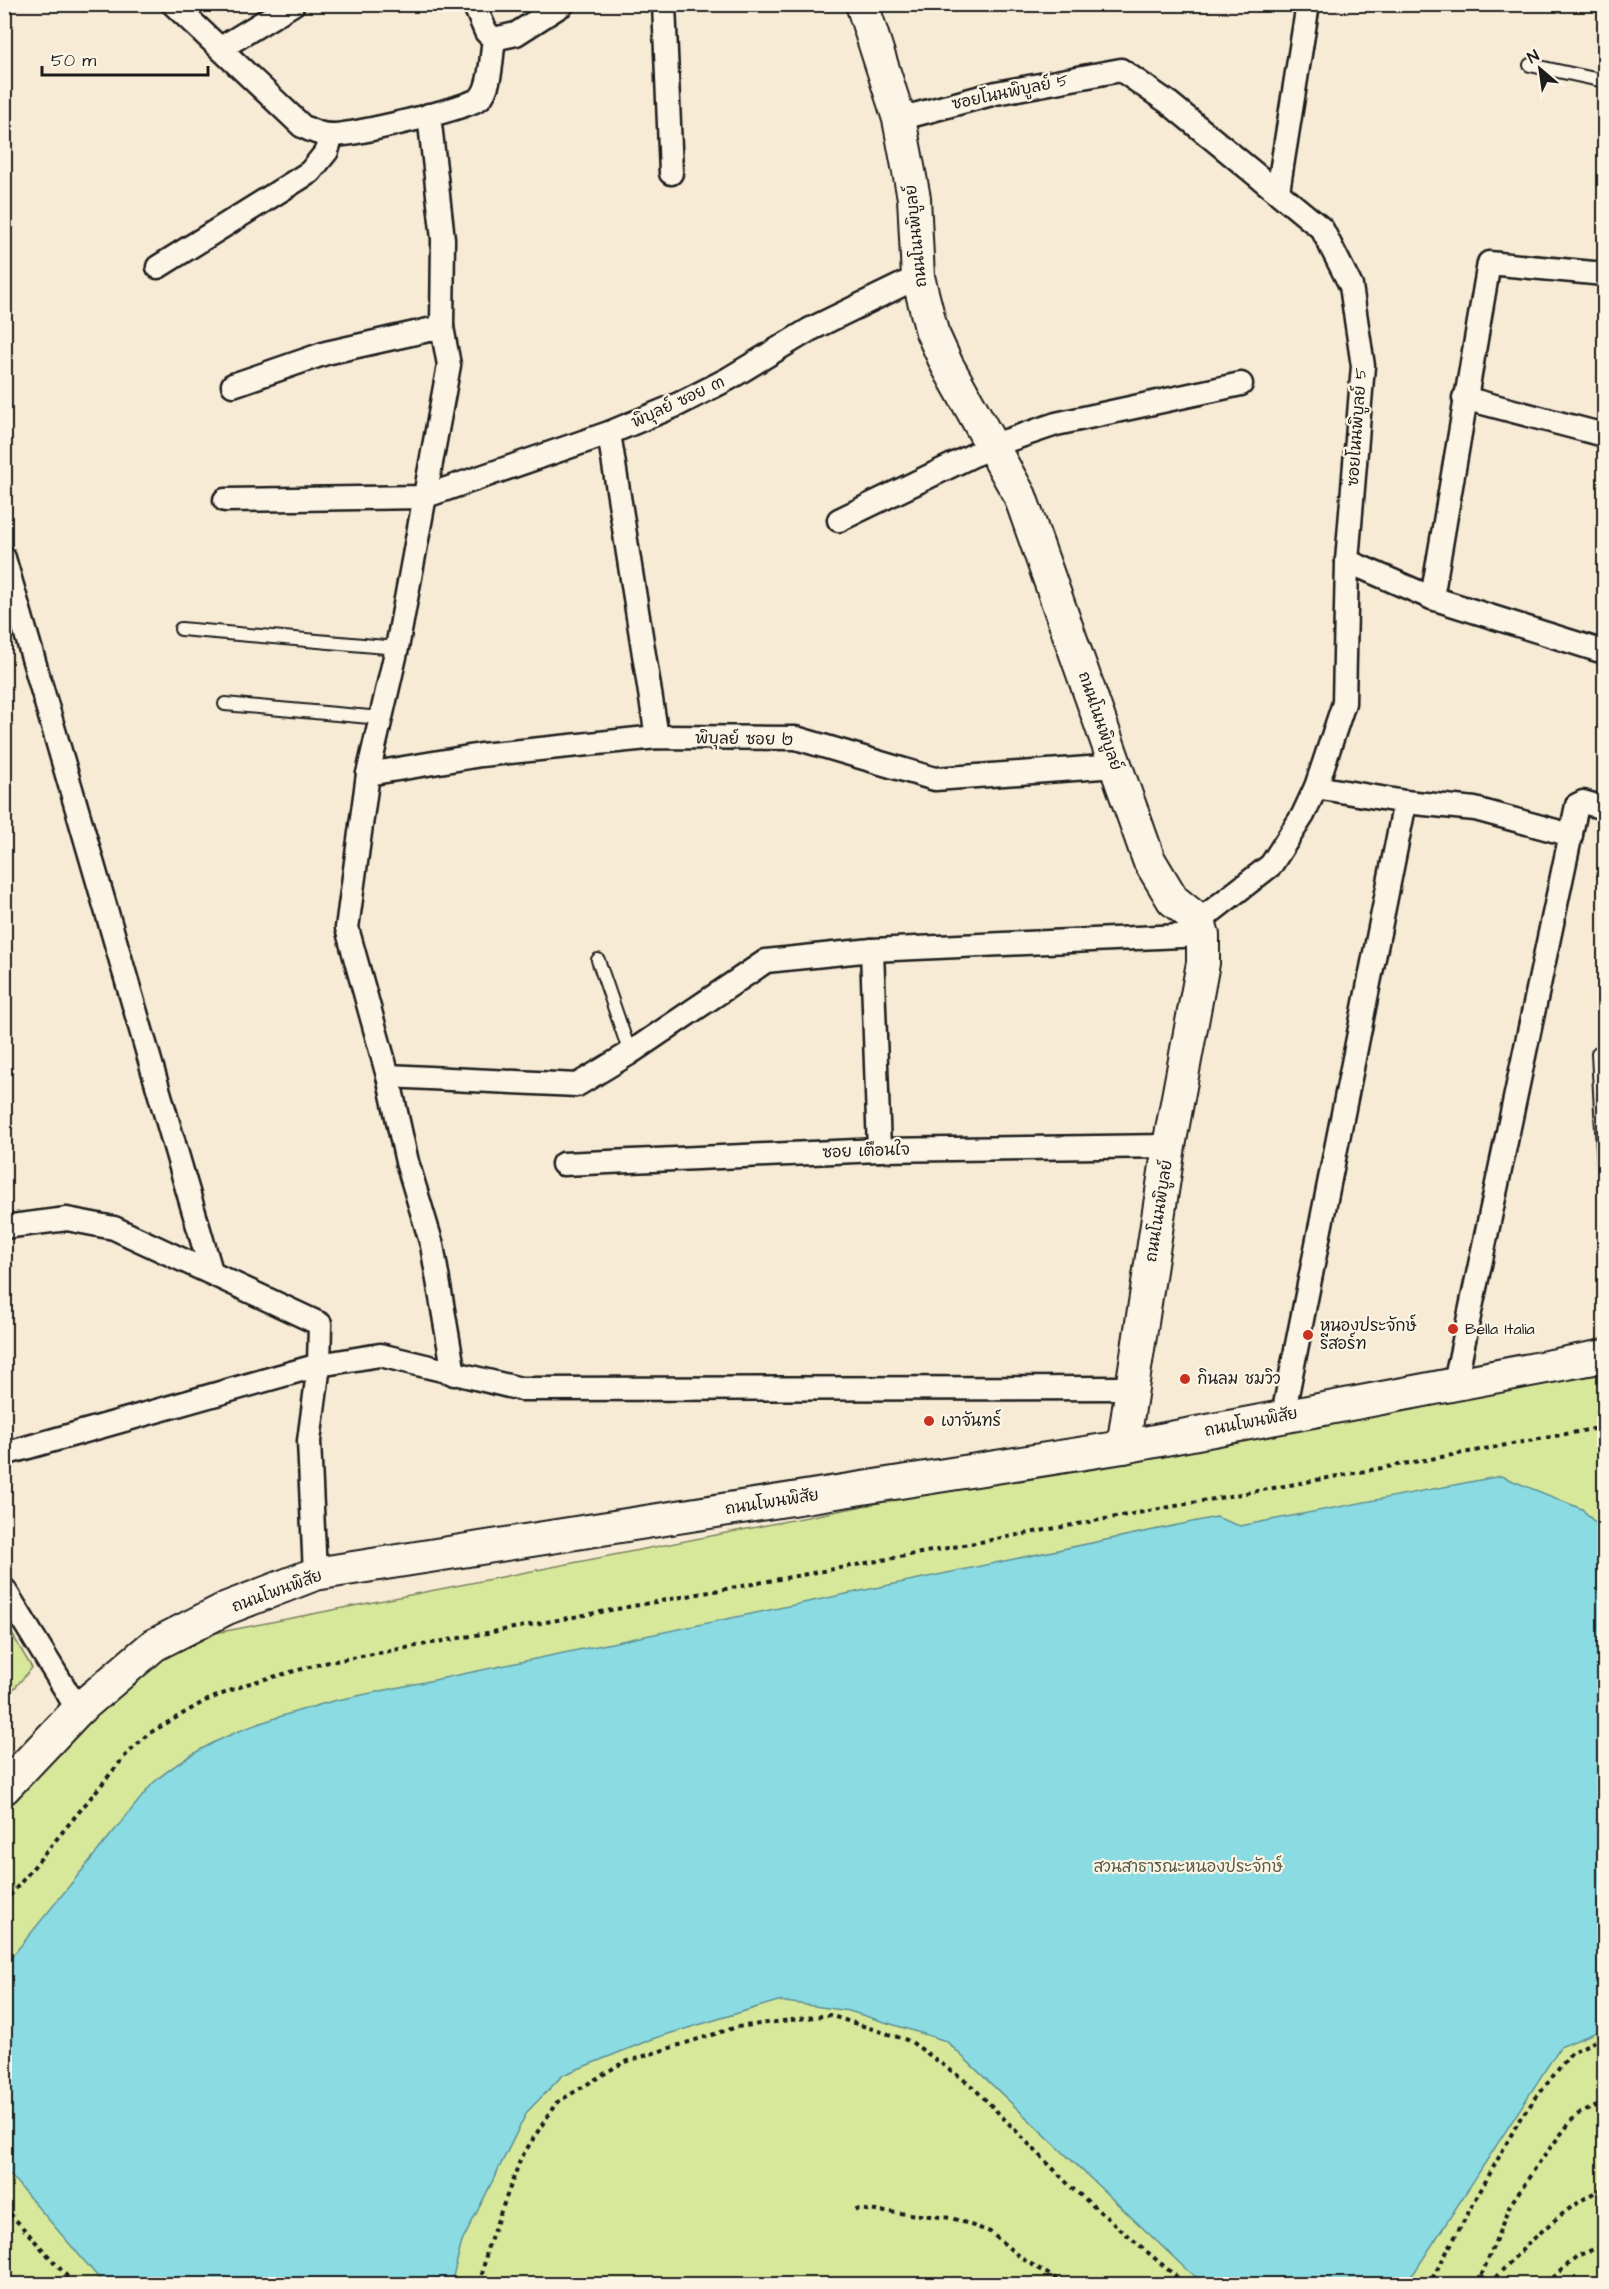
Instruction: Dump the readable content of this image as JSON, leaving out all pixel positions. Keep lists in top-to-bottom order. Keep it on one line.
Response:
{"streets":{"street":["ซอยโนนพิบูลย์ 5","ถนนโนนพิบูลย์","พิบุลย์ ซอย ๓","พิบุลย์ ซอย ๒","ซอย เตือนใจ","ถนนโพนพิสัย"]},"crossings":[["ซอยโนนพิบูลย์ 5","ถนนโนนพิบูลย์"],["ถนนโนนพิบูลย์","พิบุลย์ ซอย ๓"],["ถนนโนนพิบูลย์","พิบุลย์ ซอย ๒"],["ถนนโนนพิบูลย์","ซอย เตือนใจ"],["ถนนโนนพิบูลย์","ถนนโพนพิสัย"]],"parks":["สวนสาธารณะหนองประจักษ์"],"places":["Bella Italia","หนองประจักษ์ รีสอร์ท","กินลม ชมวิว","เงาจันทร์"],"scale_bar":"50 m","north":"top left"}
